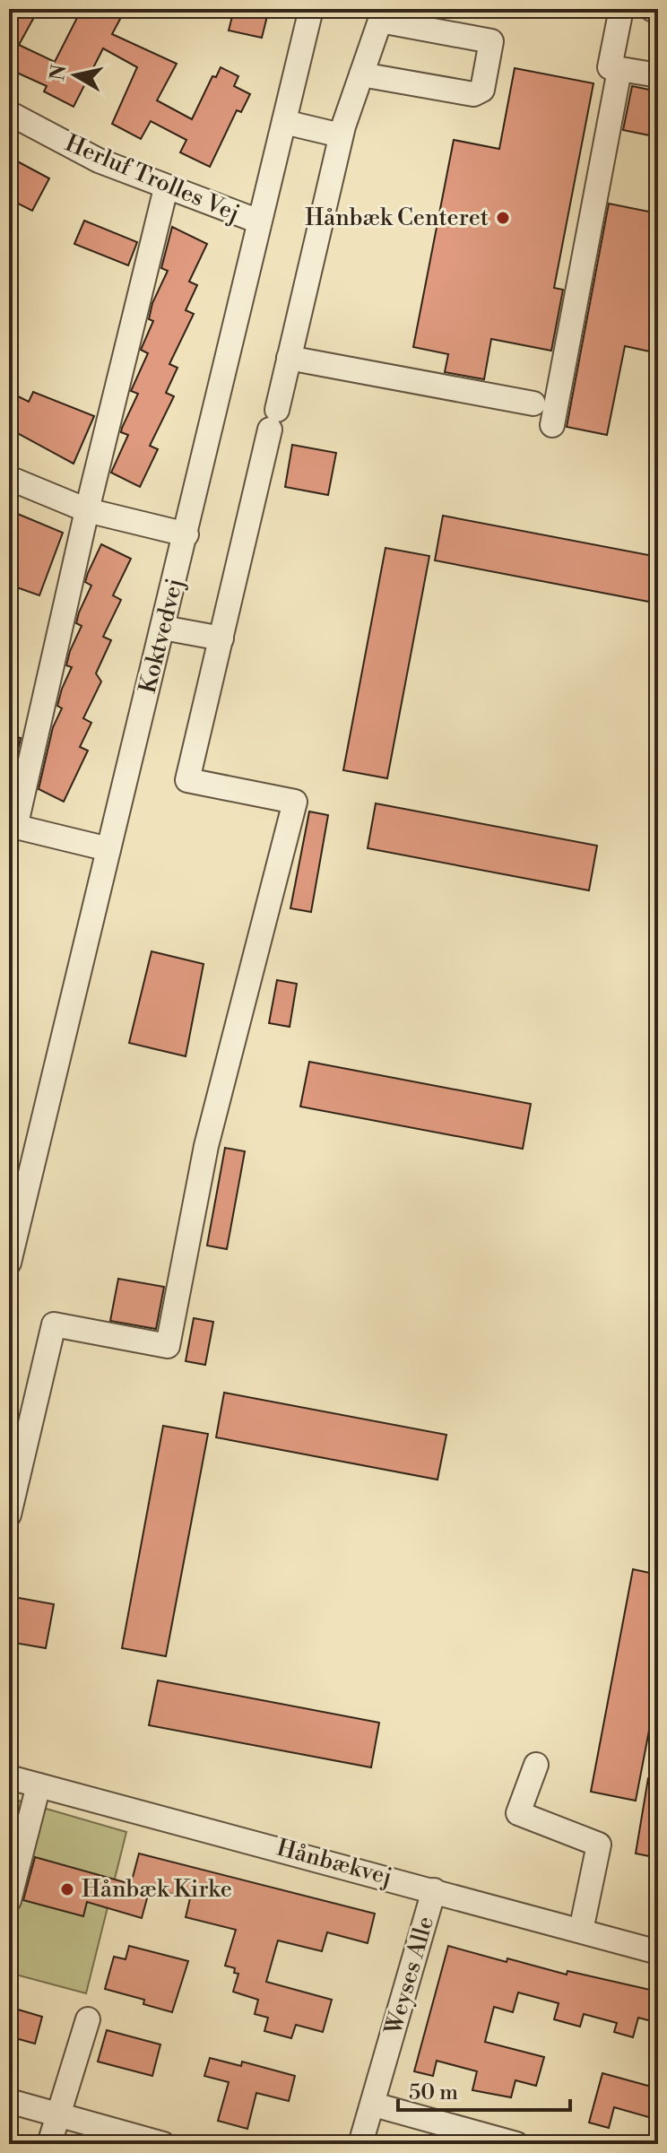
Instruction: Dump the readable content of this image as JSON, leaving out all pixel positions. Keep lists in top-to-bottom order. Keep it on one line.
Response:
{"streets":{"street":["Herluf Trolles Vej","Koktvedvej","Hånbækvej","Weyses Alle"]},"crossings":[["Herluf Trolles Vej","Koktvedvej"],["Hånbækvej","Weyses Alle"]],"places":["Hånbæk Centeret","Hånbæk Kirke"],"scale_bar":"50 m","north":"left"}
